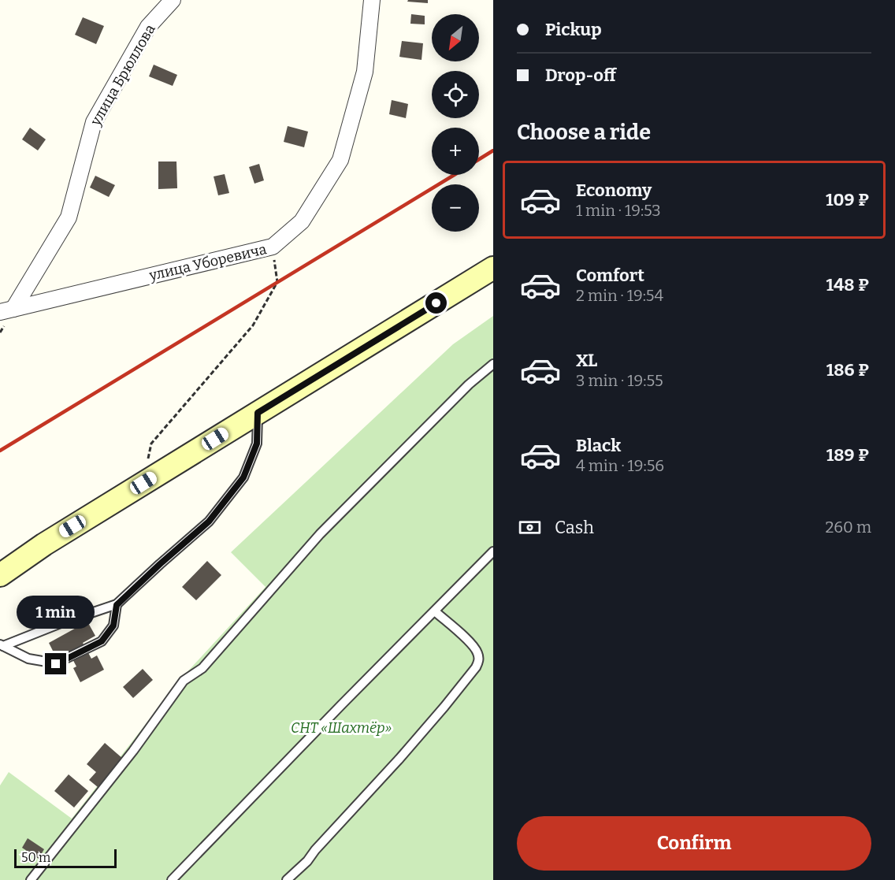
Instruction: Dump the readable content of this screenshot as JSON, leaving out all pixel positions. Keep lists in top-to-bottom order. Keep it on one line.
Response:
{"streets":{"street":["улица Брюллова","улица Уборевича"]},"crossings":[["улица Брюллова","улица Уборевича"]],"parks":["СНТ «Шахтёр»"],"scale_bar":"50 m","north":"bottom left","page":{"banner":["Pickup","Drop-off"],"map_buttons":["+","−"],"heading":"Choose a ride","list":[{"name":"Economy","note":"1 min · 19:53","value":"109 ₽"},{"name":"Comfort","note":"2 min · 19:54","value":"148 ₽"},{"name":"XL","note":"3 min · 19:55","value":"186 ₽"},{"name":"Black","note":"4 min · 19:56","value":"189 ₽"}],"pay":["Cash","260 m"],"bubble":"1 min","buttons":"Confirm","scale":"50 m"}}
